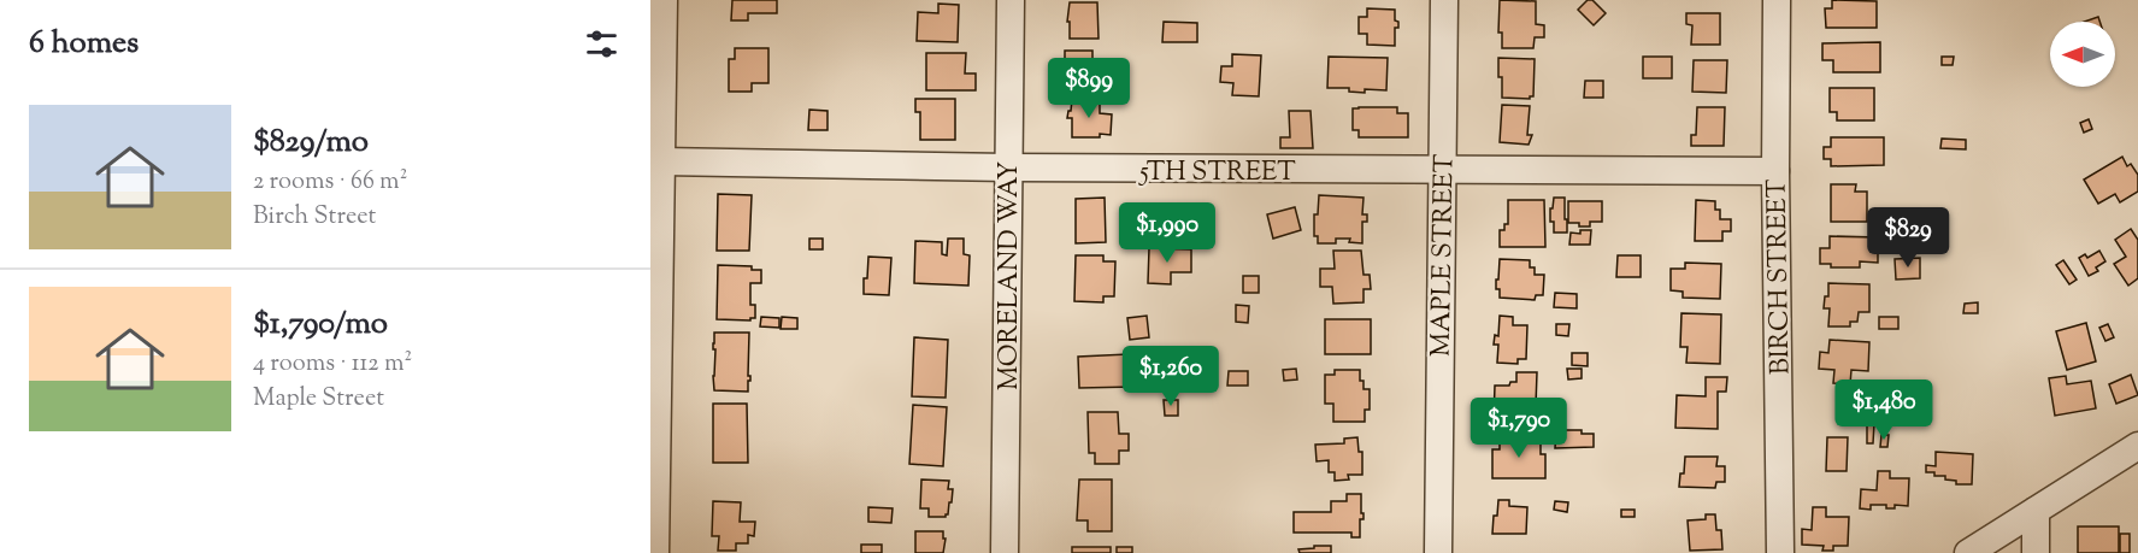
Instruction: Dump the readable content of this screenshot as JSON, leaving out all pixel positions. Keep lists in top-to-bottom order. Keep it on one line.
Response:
{"streets":{"street":["5TH STREET","MAPLE STREET","MORELAND WAY","BIRCH STREET"]},"crossings":[["5TH STREET","MAPLE STREET"],["5TH STREET","MORELAND WAY"],["5TH STREET","BIRCH STREET"]],"north":"left","page":{"heading":"6 homes","price":["$899","$1,990","$829","$1,260","$1,480","$1,790"],"list":[{"name":"$829/mo","note":"2 rooms · 66 m² · Birch Street"},{"name":"$1,790/mo","note":"4 rooms · 112 m² · Maple Street"}]}}
